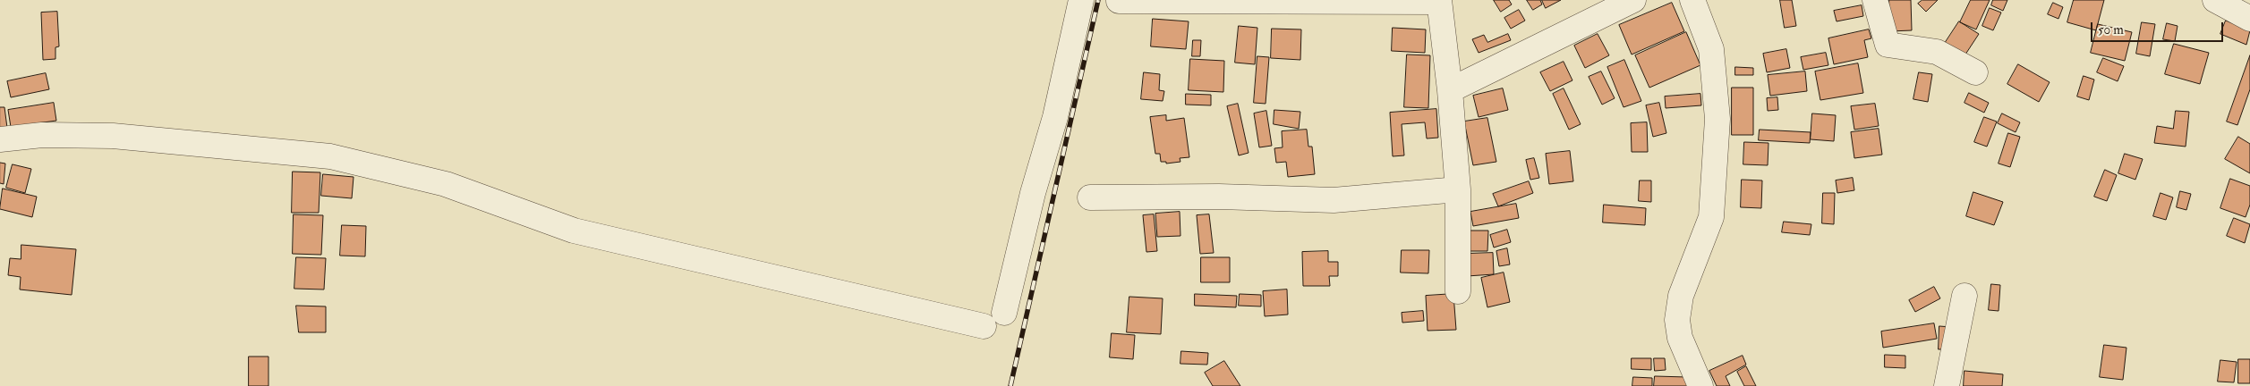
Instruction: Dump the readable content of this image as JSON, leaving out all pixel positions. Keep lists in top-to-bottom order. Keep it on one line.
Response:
{"scale_bar":"50 m"}
